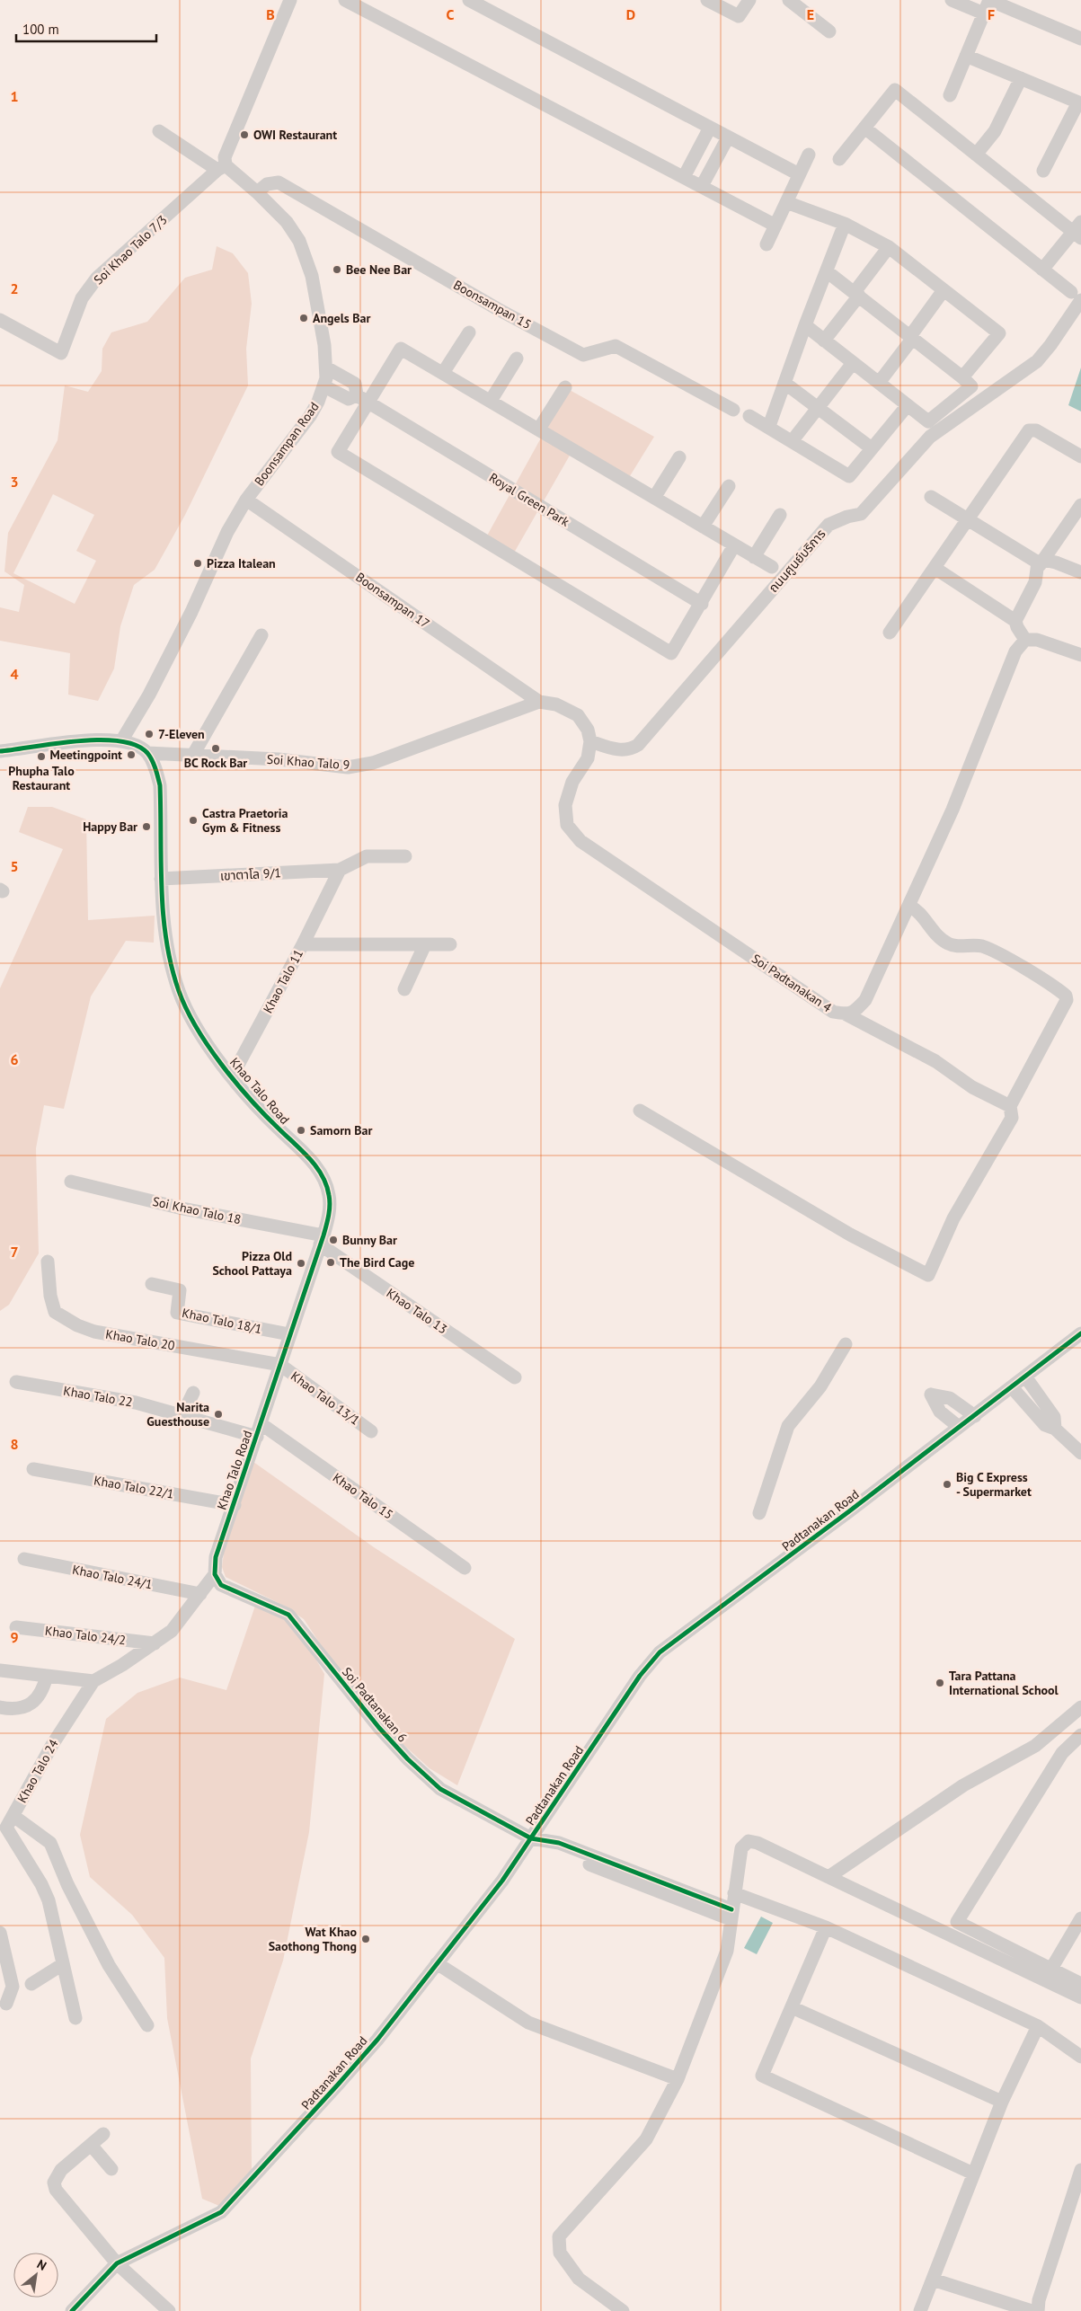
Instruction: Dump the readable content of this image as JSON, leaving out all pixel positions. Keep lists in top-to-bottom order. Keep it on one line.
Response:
{"streets":{"street":["Soi Khao Talo 7/3","Boonsampan 15","Boonsampan Road","Royal Green Park","ถนนศูนย์บริการ","Boonsampan 17","Soi Khao Talo 9","เขาตาโล 9/1","Khao Talo 11","Soi Padtanakan 4","Khao Talo Road","Soi Khao Talo 18","Khao Talo 13","Khao Talo 18/1","Khao Talo 20","Khao Talo 22","Khao Talo 13/1","Khao Talo 22/1","Khao Talo 15","Padtanakan Road","Khao Talo 24/1","Khao Talo 24/2","Soi Padtanakan 6","Khao Talo 24"]},"crossings":[["Soi Khao Talo 7/3","Boonsampan Road"],["Boonsampan 15","Boonsampan Road"],["Boonsampan Road","Royal Green Park"],["Boonsampan Road","Boonsampan 17"],["ถนนศูนย์บริการ","Soi Padtanakan 4"],["Boonsampan 17","Soi Khao Talo 9"],["Soi Khao Talo 9","Khao Talo Road"],["เขาตาโล 9/1","Khao Talo Road"],["Khao Talo 11","Khao Talo Road"],["Khao Talo Road","Soi Khao Talo 18"],["Khao Talo Road","Khao Talo 13"],["Khao Talo Road","Khao Talo 18/1"],["Khao Talo Road","Khao Talo 20"],["Khao Talo Road","Khao Talo 22"],["Khao Talo Road","Khao Talo 13/1"],["Khao Talo Road","Khao Talo 22/1"],["Khao Talo Road","Khao Talo 15"],["Khao Talo Road","Soi Padtanakan 6"],["Khao Talo Road","Khao Talo 24"],["Soi Khao Talo 18","Khao Talo 13"],["Khao Talo 20","Khao Talo 13/1"],["Khao Talo 22","Khao Talo 15"],["Padtanakan Road","Soi Padtanakan 6"],["Khao Talo 24/1","Khao Talo 24"],["Khao Talo 24/2","Khao Talo 24"],["Soi Padtanakan 6","Khao Talo 24"]],"places":["OWI Restaurant","Bee Nee Bar","Angels Bar","Pizza Italean","7-Eleven","BC Rock Bar","Meetingpoint","Phupha Talo Restaurant","Castra Praetoria Gym & Fitness","Happy Bar","Samorn Bar","Bunny Bar","The Bird Cage","Pizza Old School Pattaya","Narita Guesthouse","Big C Express - Supermarket","Tara Pattana International School","Wat Khao Saothong Thong"],"scale_bar":"100 m","north":"top right","grid":{"columns":["B","C","D","E","F"],"rows":["1","2","3","4","5","6","7","8","9"]}}
